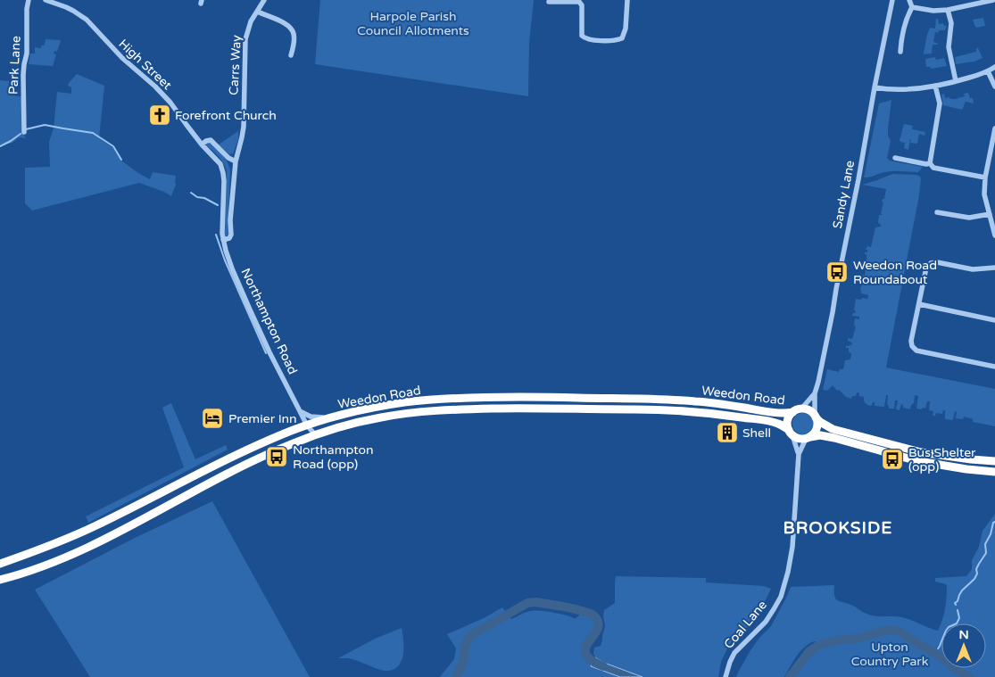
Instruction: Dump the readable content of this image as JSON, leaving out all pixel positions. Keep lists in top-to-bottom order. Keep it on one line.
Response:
{"streets":{"highway":["Weedon Road"],"street":["High Street","Park Lane","Carrs Way","Sandy Lane","Northampton Road","Coal Lane"]},"crossings":[["High Street","Carrs Way"],["High Street","Northampton Road"],["Carrs Way","Northampton Road"],["Northampton Road","Weedon Road"],["Weedon Road","Coal Lane"]],"districts":["BROOKSIDE"],"parks":["Harpole Parish Council Allotments","Upton Country Park"],"places":{"church":["Forefront Church"],"bus stop":["Weedon Road Roundabout","Northampton Road (opp)","Bus Shelter (opp)"],"hotel":["Premier Inn"],"building":["Shell"]},"north":"top"}
